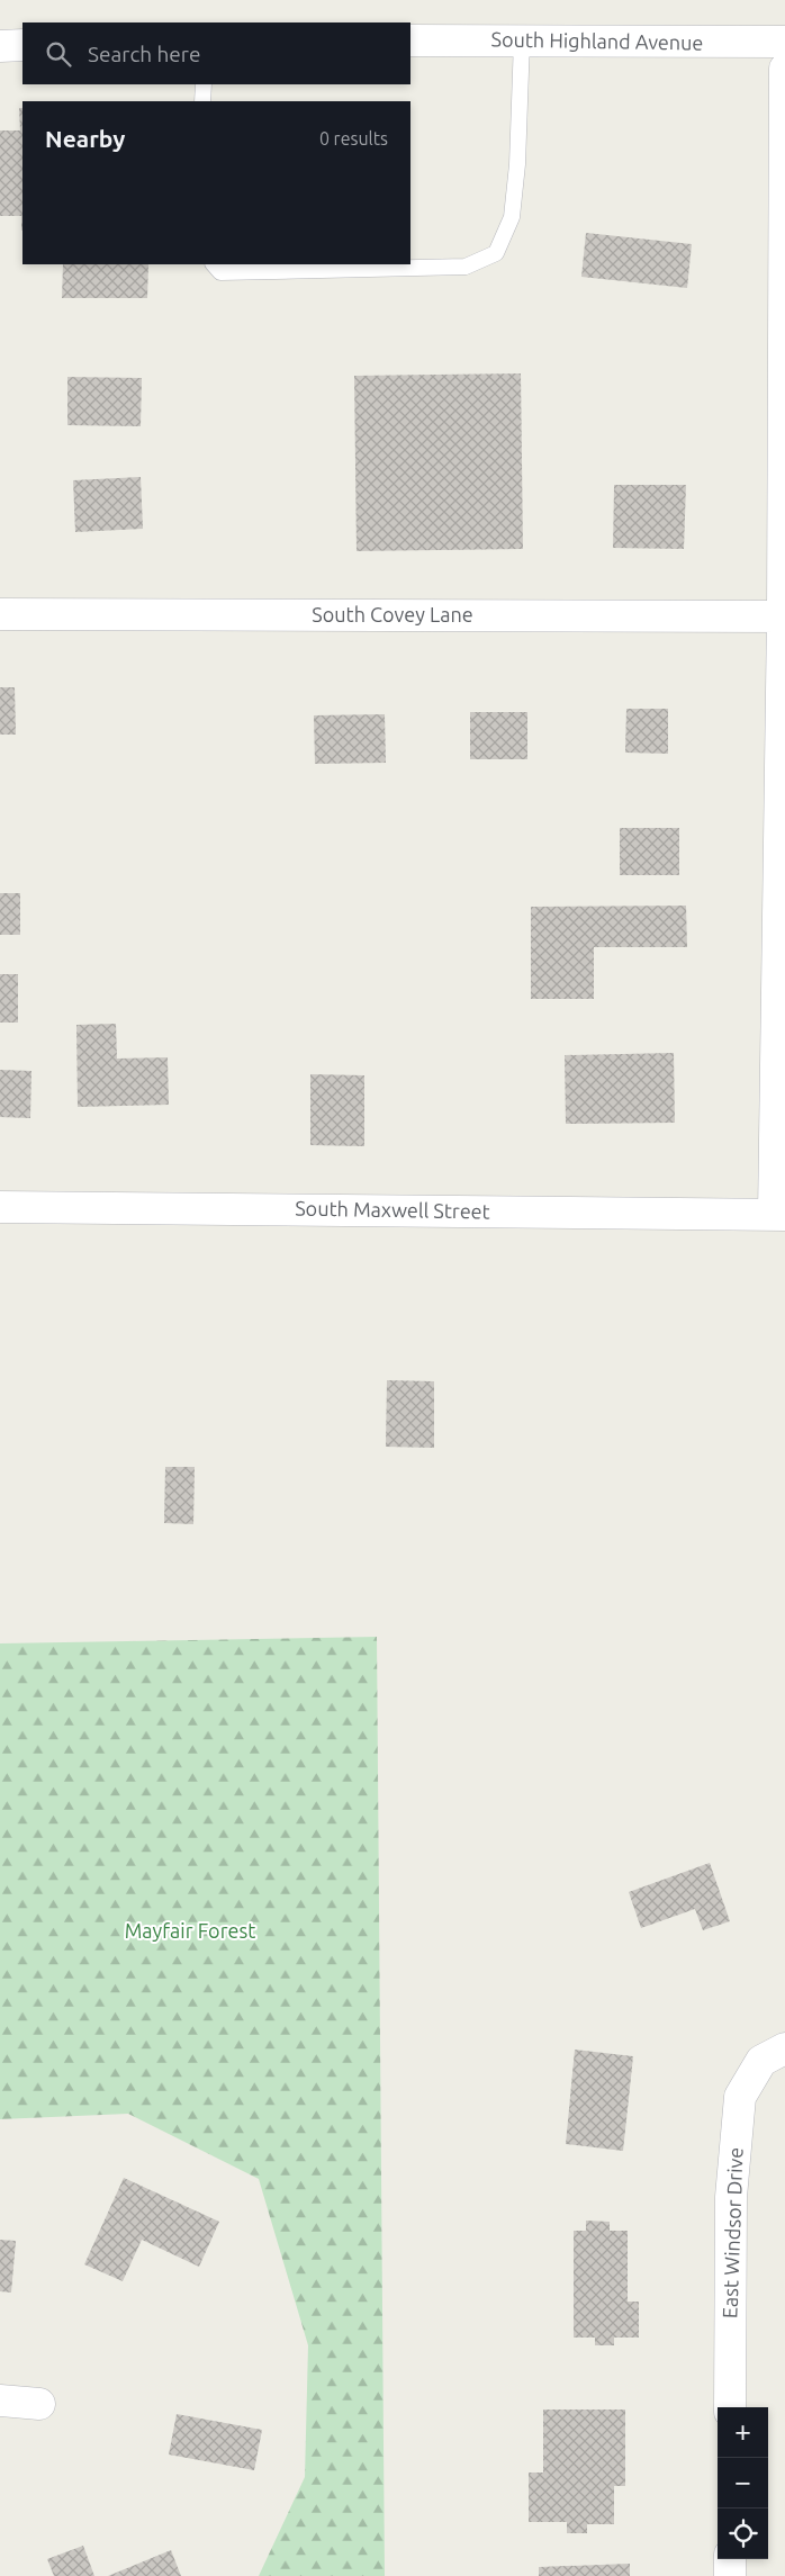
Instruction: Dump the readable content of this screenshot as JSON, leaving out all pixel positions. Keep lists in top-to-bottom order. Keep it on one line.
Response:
{"streets":{"street":["South Highland Avenue","South Covey Lane","South Maxwell Street","East Windsor Drive"]},"parks":["Mayfair Forest"],"page":{"search":"Search here","heading":["Nearby","0 results"],"map_buttons":["+","−"]}}
